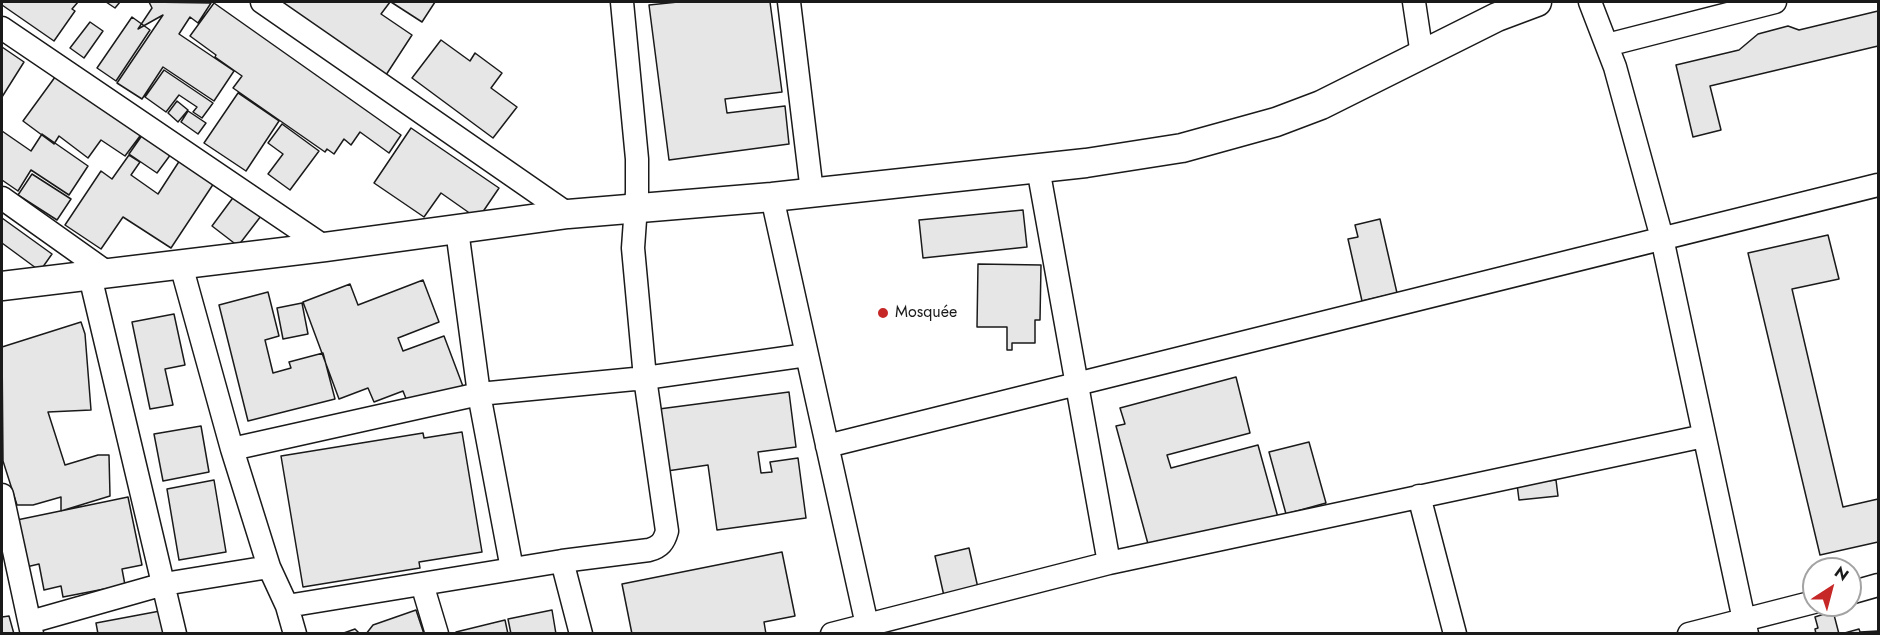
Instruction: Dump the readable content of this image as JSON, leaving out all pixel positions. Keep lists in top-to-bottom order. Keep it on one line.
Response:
{"places":["Mosquée"],"north":"top right"}
